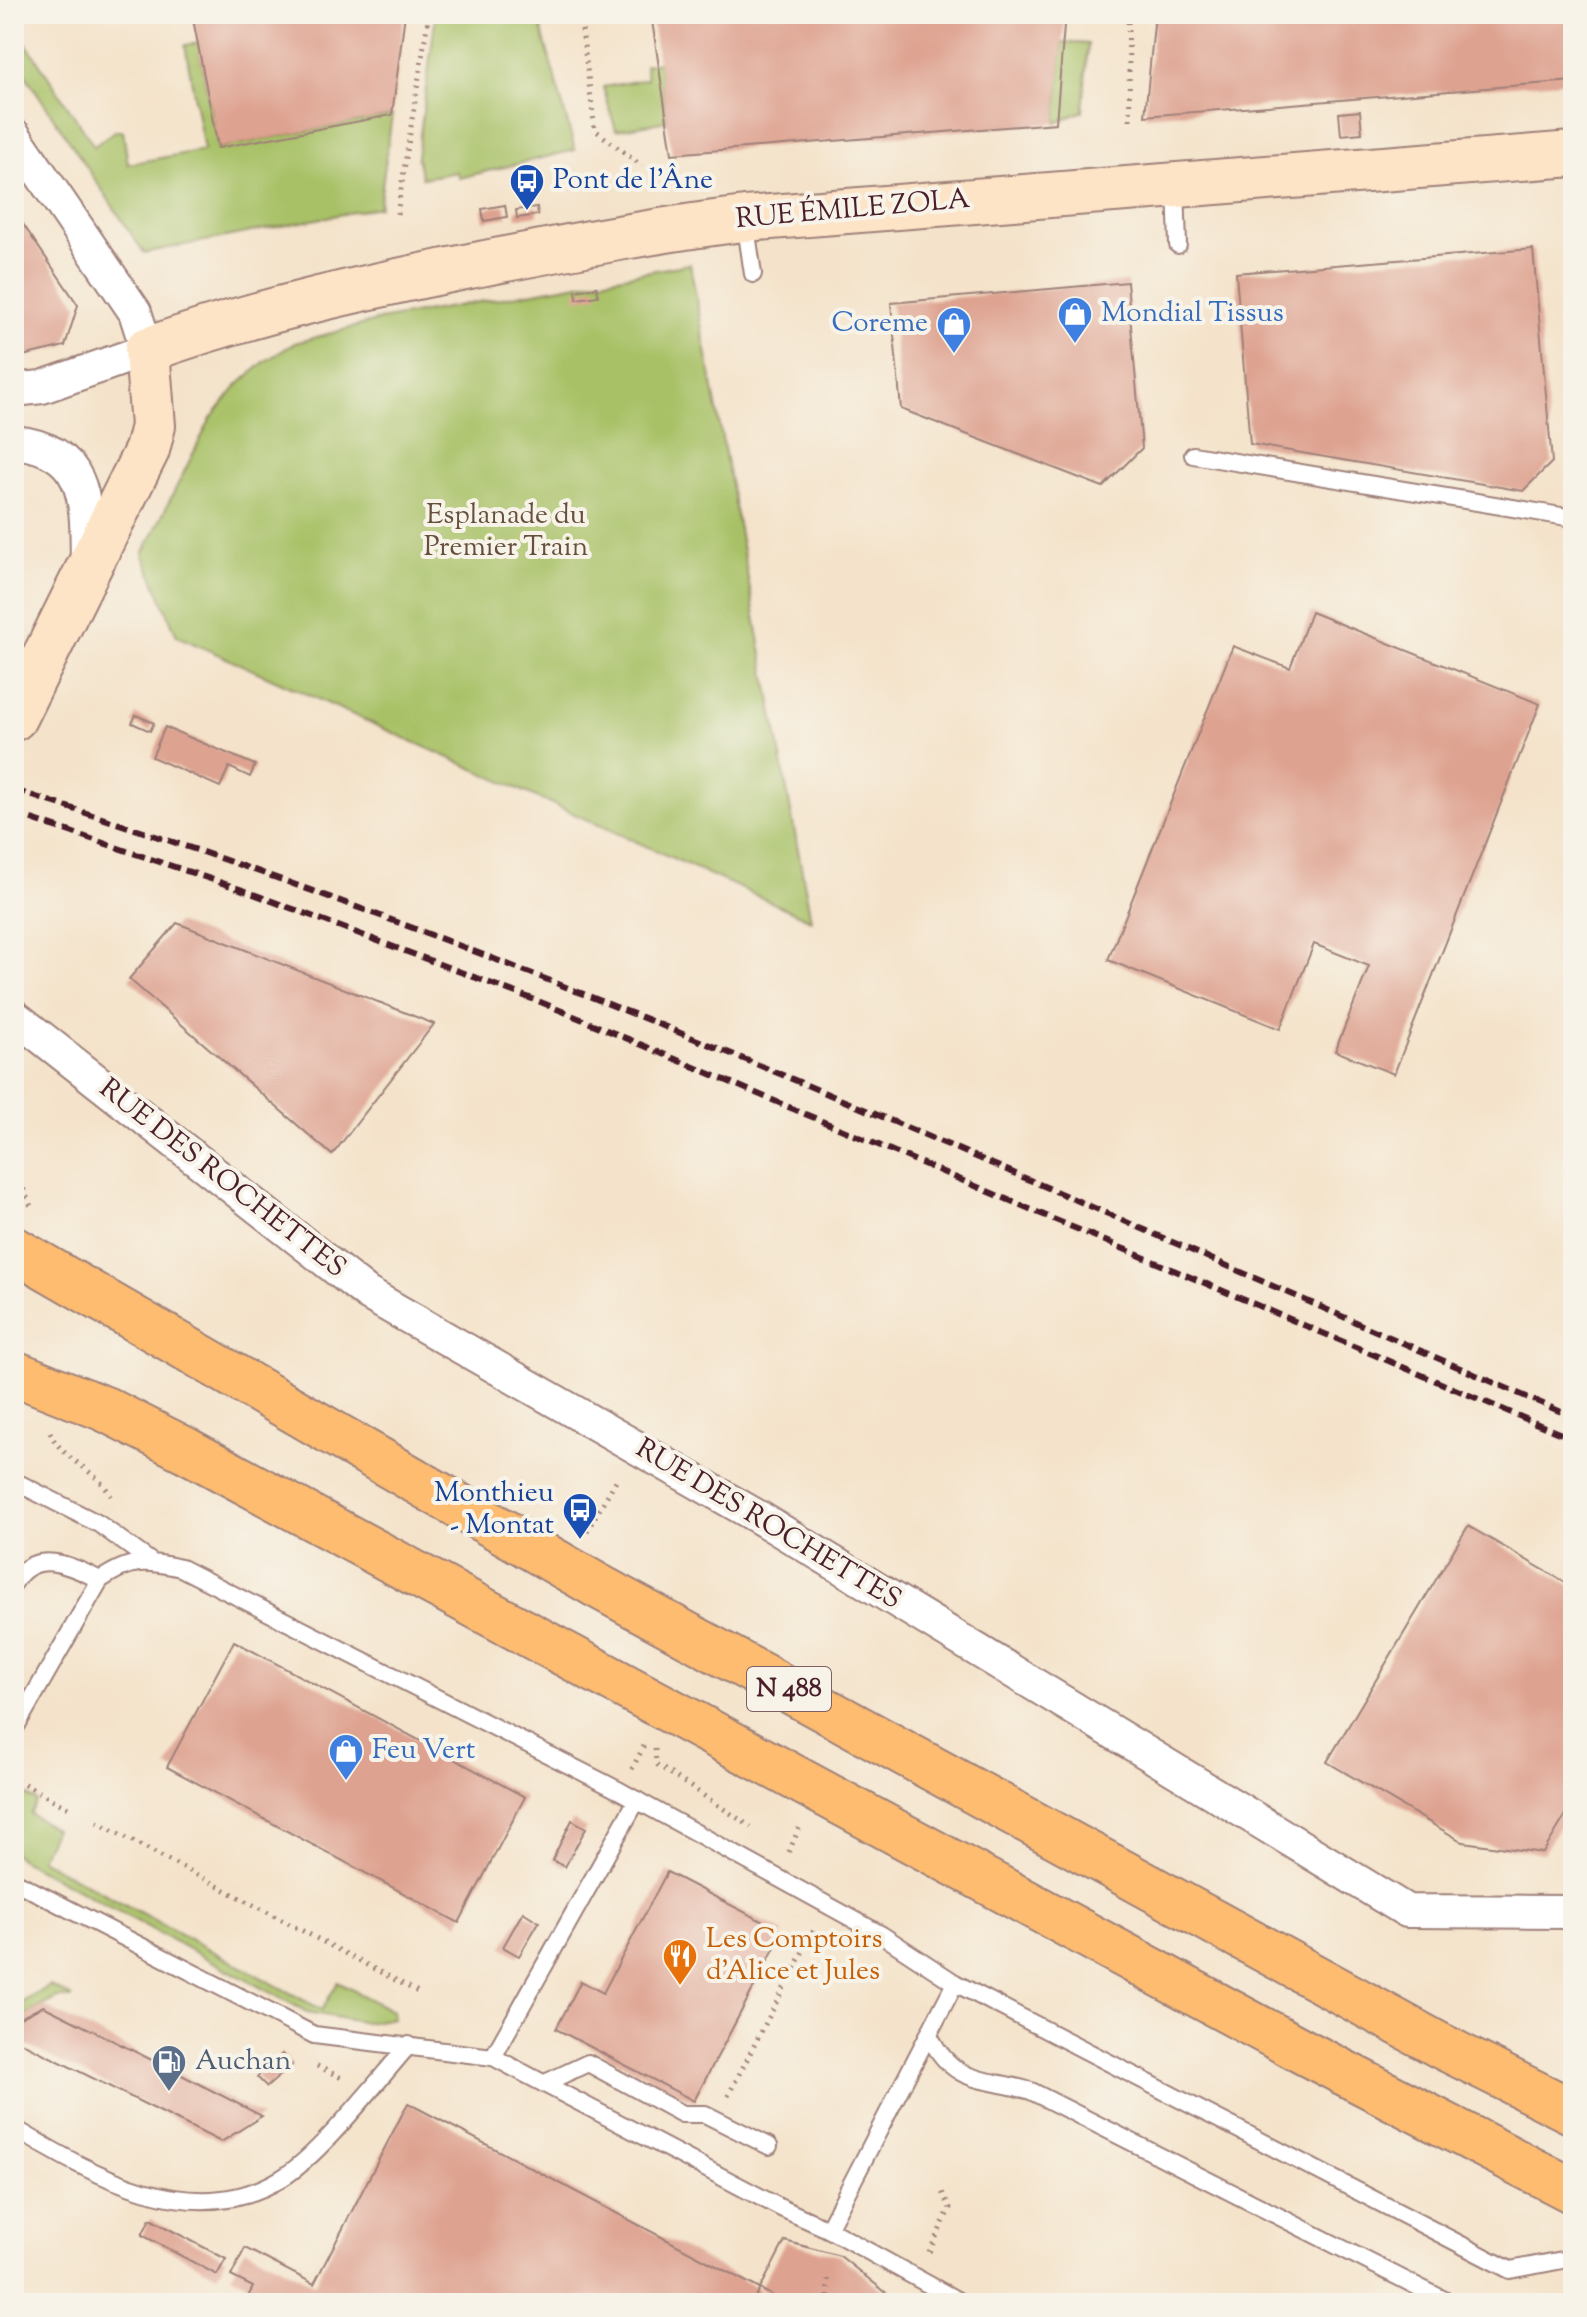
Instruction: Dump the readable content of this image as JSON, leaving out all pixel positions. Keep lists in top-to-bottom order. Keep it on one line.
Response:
{"streets":{"main road":["RUE ÉMILE ZOLA","N 488"],"street":["RUE DES ROCHETTES"]},"parks":["Esplanade du Premier Train"],"places":{"bus stop":["Pont de l'Âne","Monthieu - Montat"],"shop":["Mondial Tissus","Coreme","Feu Vert"],"restaurant":["Les Comptoirs d'Alice et Jules"],"fuel station":["Auchan"]}}
